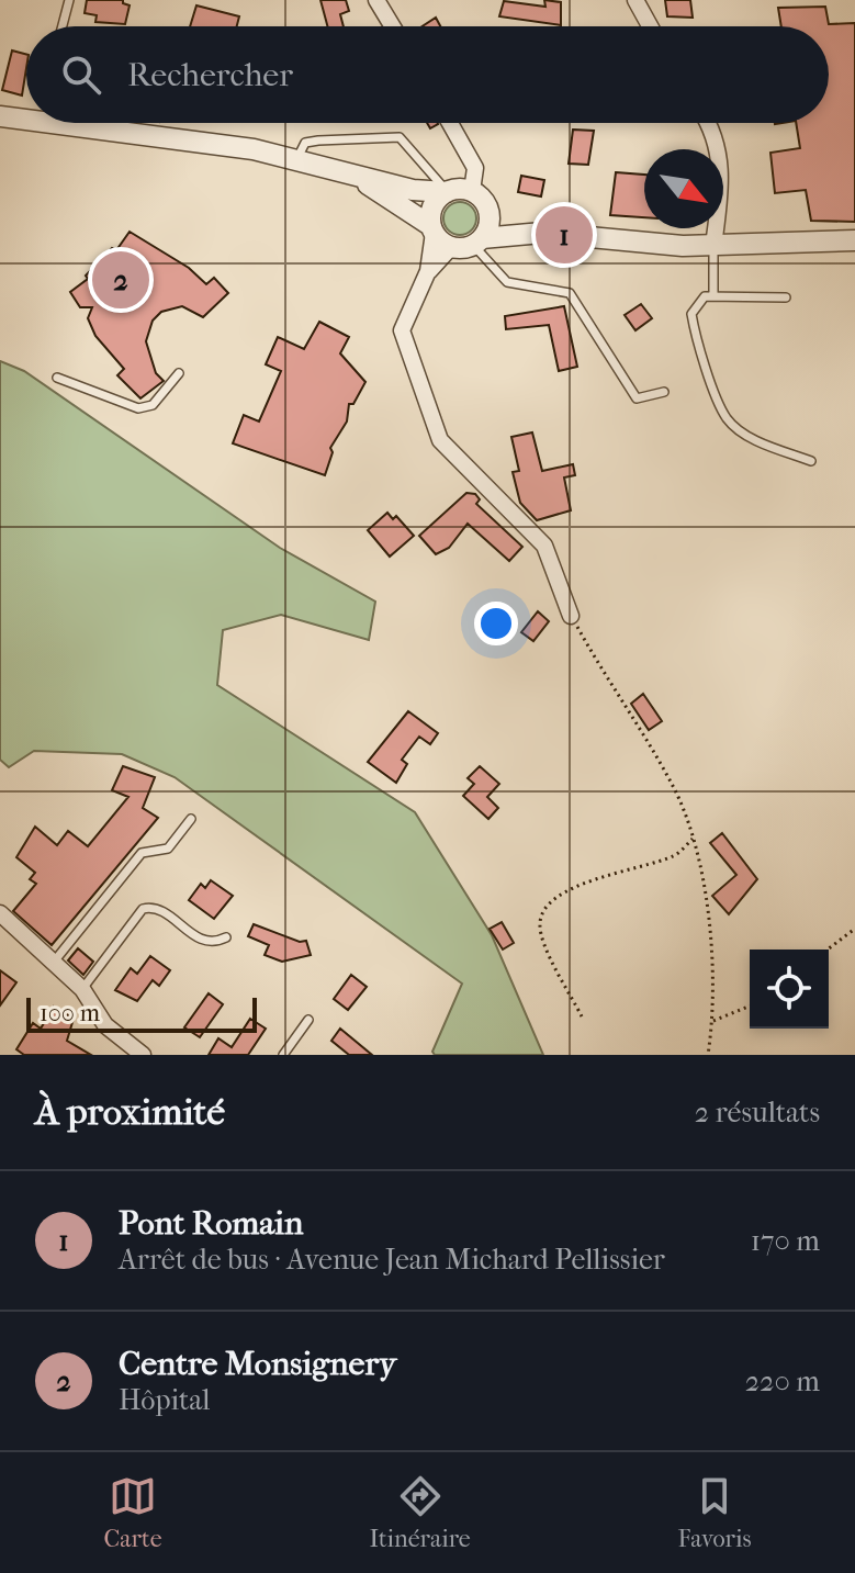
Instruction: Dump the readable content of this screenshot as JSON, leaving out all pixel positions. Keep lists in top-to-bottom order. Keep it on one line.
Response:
{"scale_bar":"100 m","north":"bottom right","page":{"search":"Rechercher","pins":["1","2"],"scale":"100 m","heading":["À proximité","2 résultats"],"list":[{"mark":"1","name":"Pont Romain","note":"Arrêt de bus · Avenue Jean Michard Pellissier","value":"170 m"},{"mark":"2","name":"Centre Monsignery","note":"Hôpital","value":"220 m"}],"nav":["Carte","Itinéraire","Favoris"]}}
